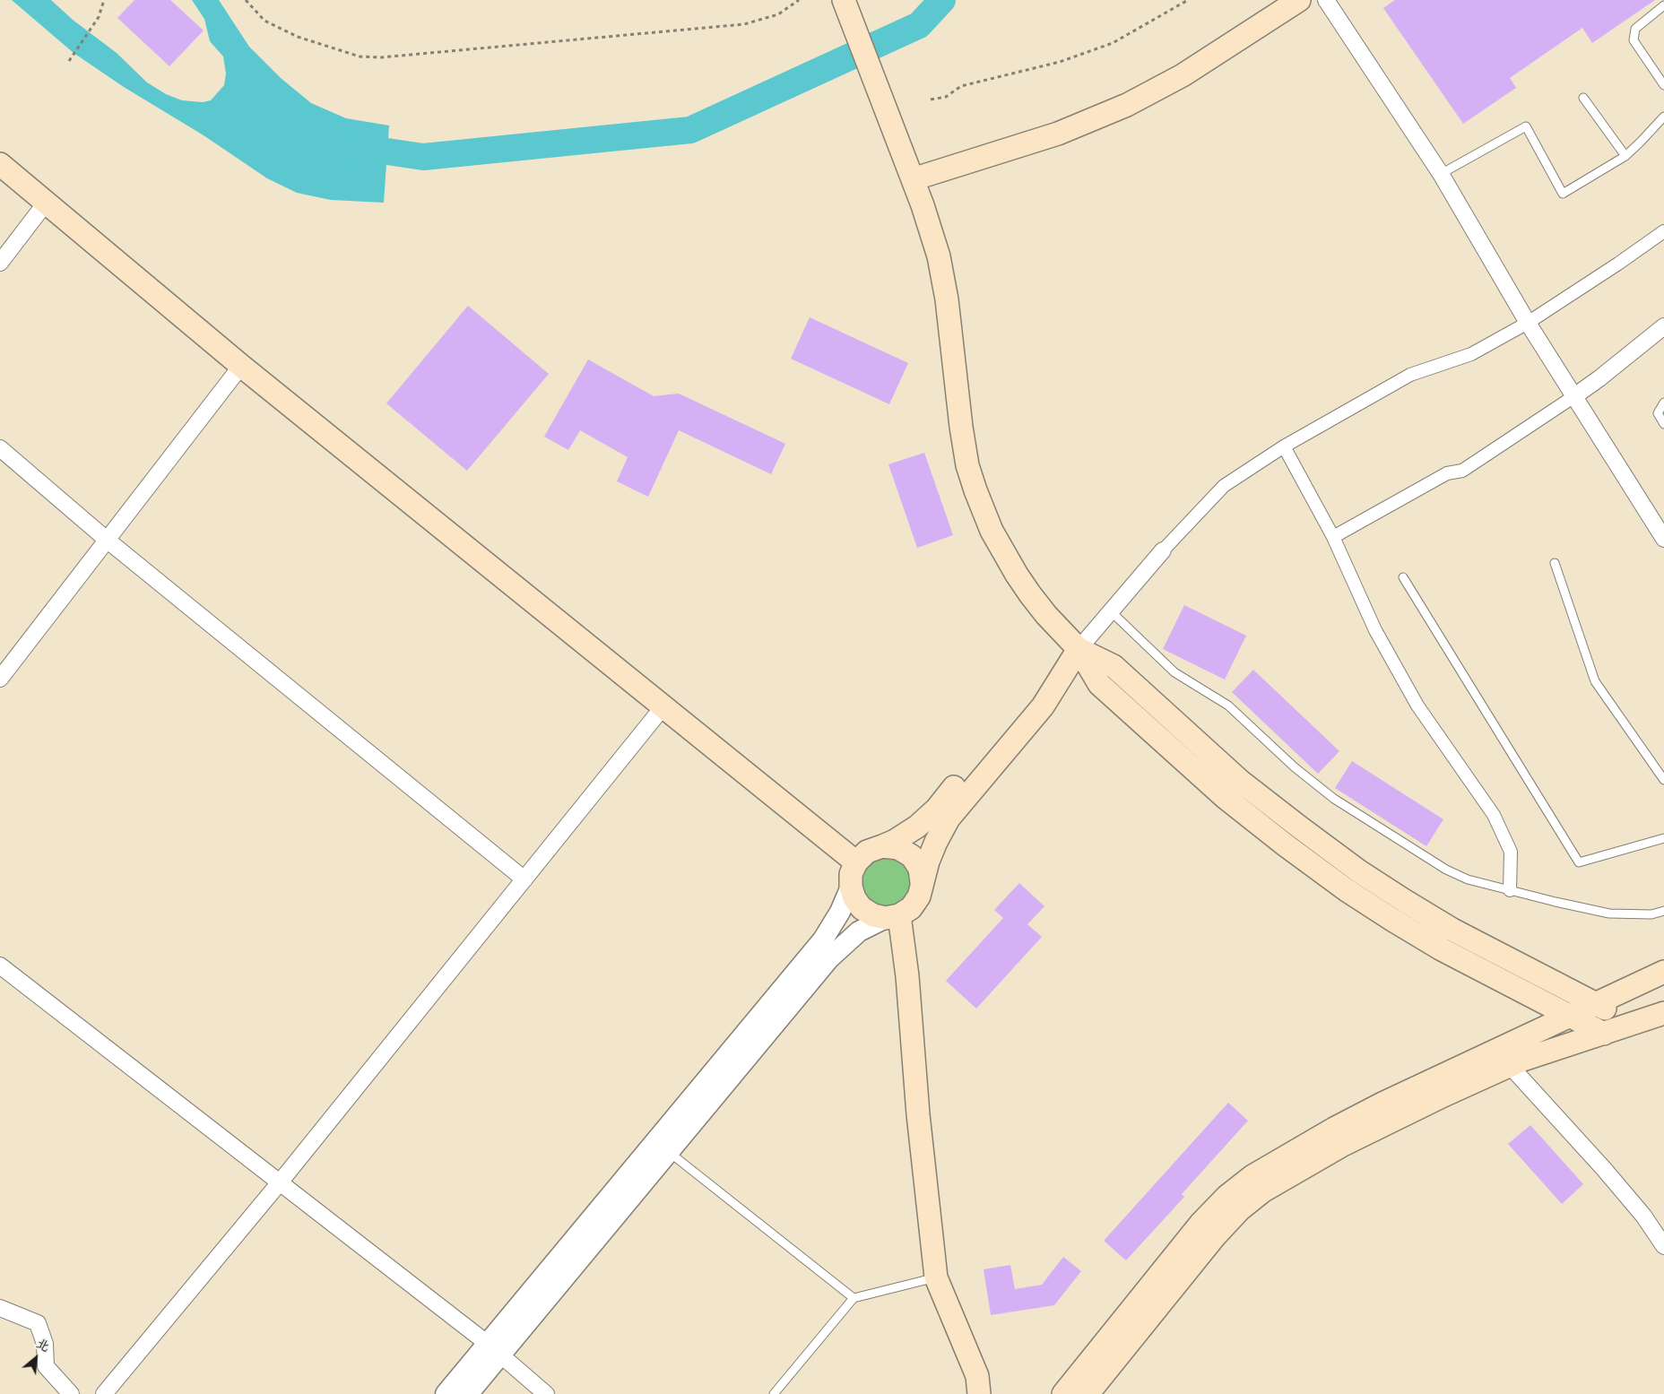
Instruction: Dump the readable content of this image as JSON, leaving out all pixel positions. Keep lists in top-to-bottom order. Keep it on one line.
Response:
{"north":"top right"}
